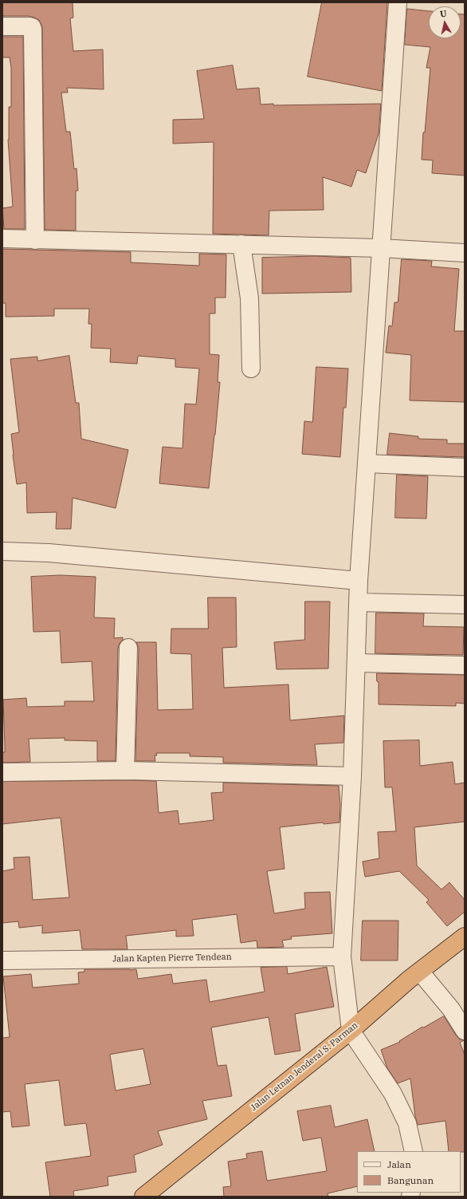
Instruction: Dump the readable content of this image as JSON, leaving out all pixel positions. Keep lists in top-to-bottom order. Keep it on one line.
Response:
{"streets":{"highway":["Jalan Letnan Jenderal S. Parman"],"street":["Jalan Kapten Pierre Tendean"]},"legend":["Jalan","Bangunan"],"north":"top"}
